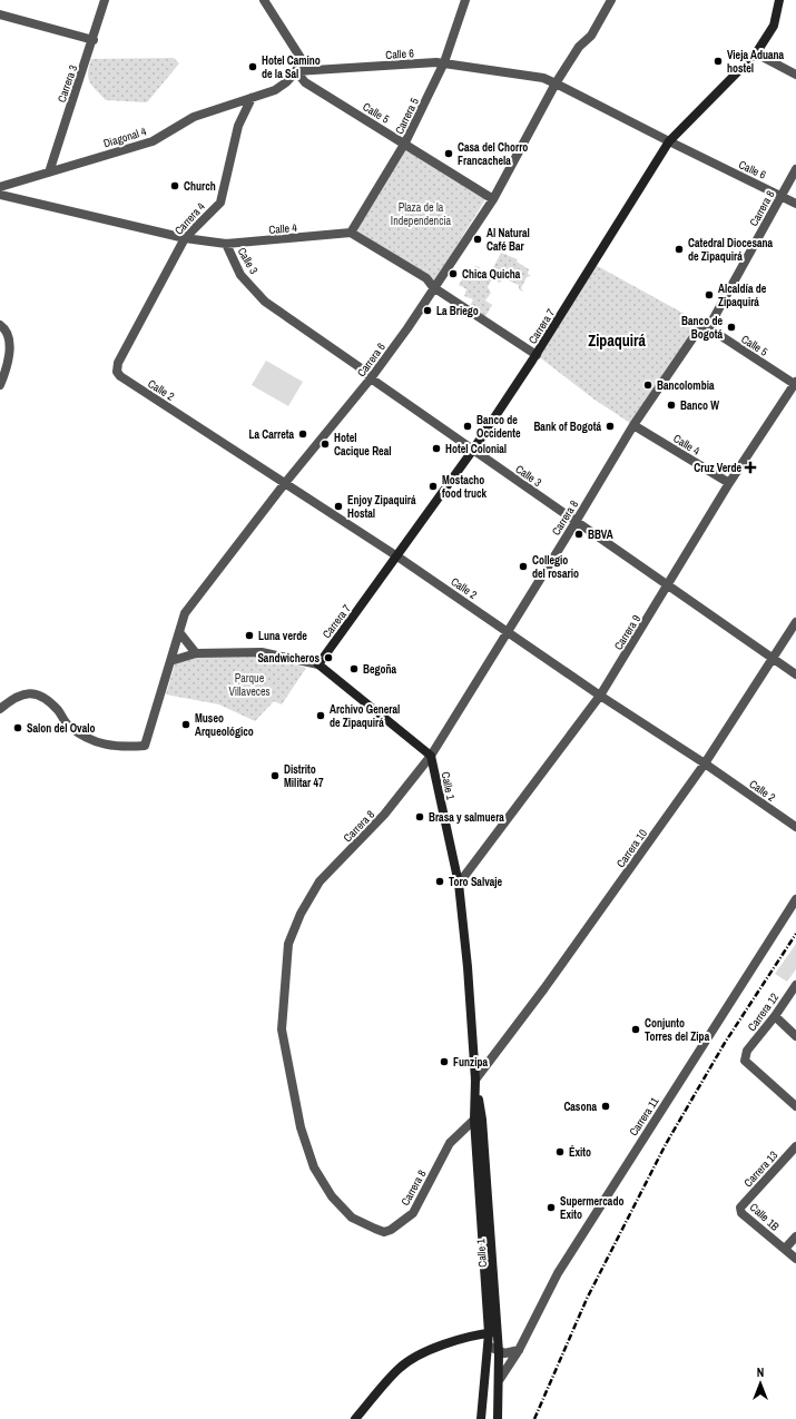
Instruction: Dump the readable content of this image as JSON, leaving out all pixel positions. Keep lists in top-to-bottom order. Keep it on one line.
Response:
{"streets":{"street":["Calle 6","Carrera 3","Calle 5","Carrera 5","Diagonal 4","Carrera 8","Carrera 4","Calle 4","Calle 3","Carrera 7","Carrera 6","Calle 2","Carrera 9","Calle 1","Carrera 10","Carrera 12","Carrera 11","Carrera 13","Calle 1B"]},"crossings":[["Calle 6","Calle 5"],["Calle 6","Carrera 5"],["Calle 6","Carrera 8"],["Calle 6","Carrera 7"],["Calle 6","Carrera 6"],["Carrera 3","Diagonal 4"],["Calle 5","Carrera 5"],["Calle 5","Carrera 8"],["Calle 5","Carrera 6"],["Calle 5","Carrera 9"],["Carrera 5","Calle 4"],["Diagonal 4","Carrera 4"],["Carrera 8","Calle 4"],["Carrera 8","Calle 3"],["Carrera 8","Calle 2"],["Carrera 8","Calle 1"],["Carrera 4","Calle 4"],["Carrera 4","Calle 2"],["Calle 4","Calle 3"],["Calle 4","Carrera 9"],["Calle 3","Carrera 7"],["Calle 3","Carrera 6"],["Calle 3","Carrera 9"],["Calle 3","Carrera 10"],["Carrera 7","Calle 2"],["Carrera 6","Calle 2"],["Calle 2","Carrera 9"],["Calle 2","Carrera 10"],["Carrera 9","Calle 1"],["Calle 1","Carrera 10"],["Calle 1","Carrera 11"],["Carrera 13","Calle 1B"]],"districts":["Zipaquirá"],"parks":["Plaza de la Independencia","Parque Villaveces"],"places":{"other":["Vieja Aduana hostel","Hotel Camino de la Sal","Casa del Chorro Francachela","Church","Al Natural Café Bar","Catedral Diocesana de Zipaquirá","Chica Quicha","Alcaldía de Zipaquirá","La Briego","Banco de Bogotá","Bancolombia","Banco W","Banco de Occidente","Bank of Bogotá","La Carreta","Hotel Cacique Real","Hotel Colonial","Mostacho food truck","Enjoy Zipaquirá Hostal","BBVA","Collegio del rosario","Luna verde","Sandwicheros","Begoña","Archivo General de Zipaquirá","Museo Arqueológico","Salon del Ovalo","Distrito Militar 47","Brasa y salmuera","Toro Salvaje","Conjunto Torres del Zipa","Funzipa","Casona","Éxito","Supermercado Exito"],"health":["Cruz Verde"]},"north":"top"}
